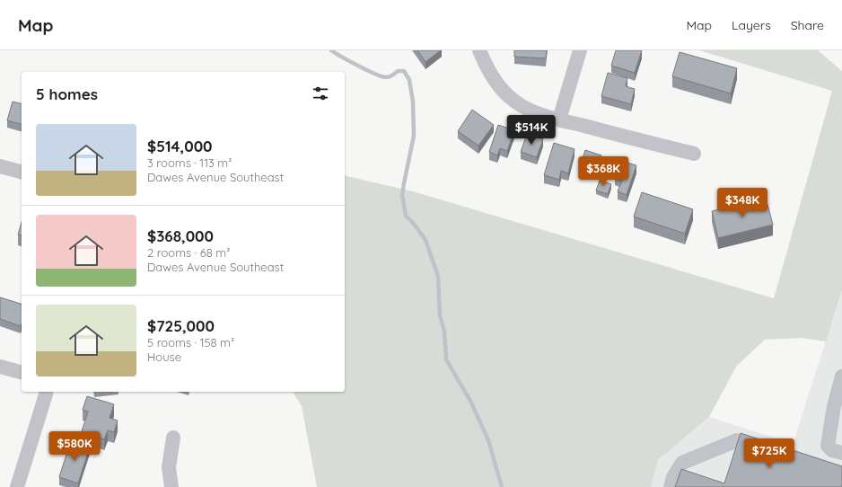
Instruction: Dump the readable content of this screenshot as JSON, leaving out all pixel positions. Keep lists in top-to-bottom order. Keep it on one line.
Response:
{"page":{"header":"Map","nav":["Map","Layers","Share"],"heading":"5 homes","price":["$514K","$368K","$348K","$580K","$725K"],"list":[{"name":"$514,000","note":"3 rooms · 113 m² · Dawes Avenue Southeast"},{"name":"$368,000","note":"2 rooms · 68 m² · Dawes Avenue Southeast"},{"name":"$725,000","note":"5 rooms · 158 m² · House"}]}}
